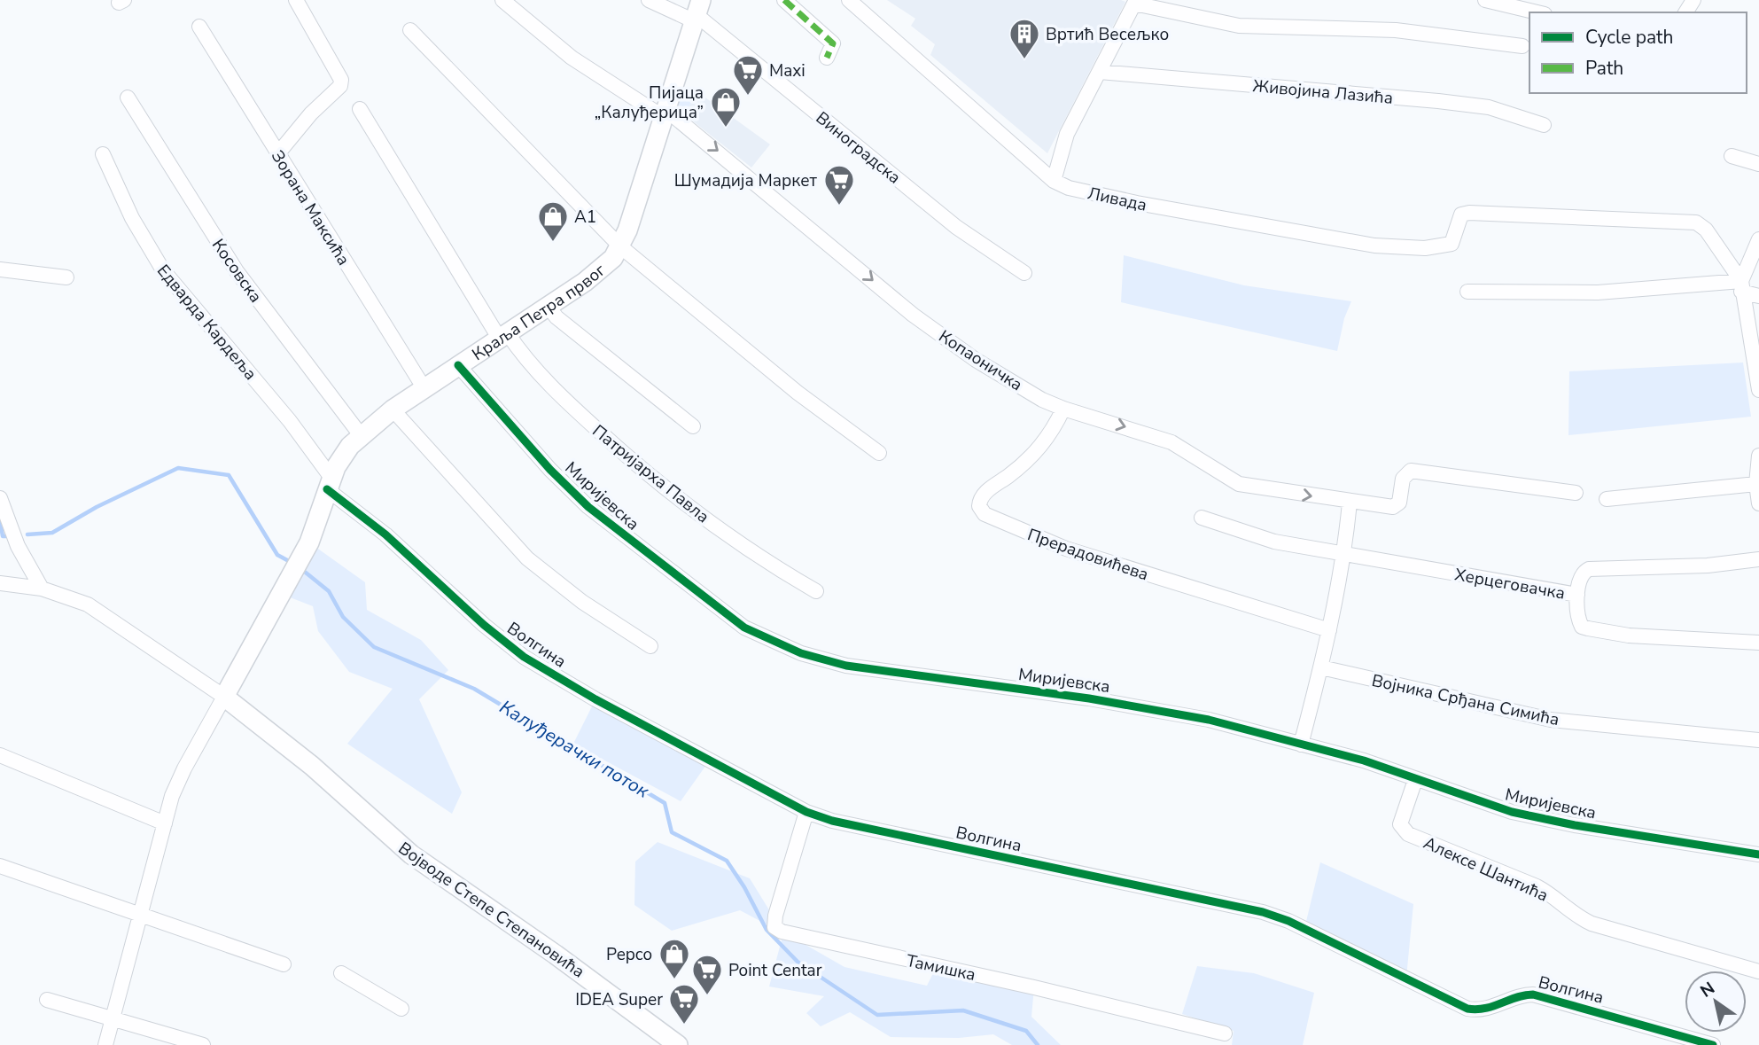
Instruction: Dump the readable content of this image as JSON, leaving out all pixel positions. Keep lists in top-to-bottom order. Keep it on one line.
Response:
{"streets":{"street":["Живојина Лазића","Виноградска","Ливада","Зорана Максића","Косовска","Краља Петра првог","Едварда Кардеља","Копаоничка","Патријарха Павла","Миријевска","Прерадовићева","Херцеговачка","Волгина","Војника Срђана Симића","Алексе Шантића","Војводе Степе Степановића","Тамишка"]},"crossings":[["Виноградска","Краља Петра првог"],["Зорана Максића","Краља Петра првог"],["Косовска","Краља Петра првог"],["Краља Петра првог","Едварда Кардеља"],["Краља Петра првог","Копаоничка"],["Краља Петра првог","Патријарха Павла"],["Краља Петра првог","Миријевска"],["Краља Петра првог","Волгина"],["Краља Петра првог","Војводе Степе Степановића"],["Едварда Кардеља","Волгина"],["Копаоничка","Прерадовићева"],["Миријевска","Алексе Шантића"],["Волгина","Тамишка"]],"one_way":["Копаоничка"],"water":["Калуђерачки поток"],"places":{"building":["Вртић Весељко"],"supermarket":["Maxi","Шумадија Маркет","Point Centar","IDEA Super"],"shop":["Пијаца „Калуђерица”","A1","Pepco"]},"legend":["Cycle path","Path"],"north":"top left"}
